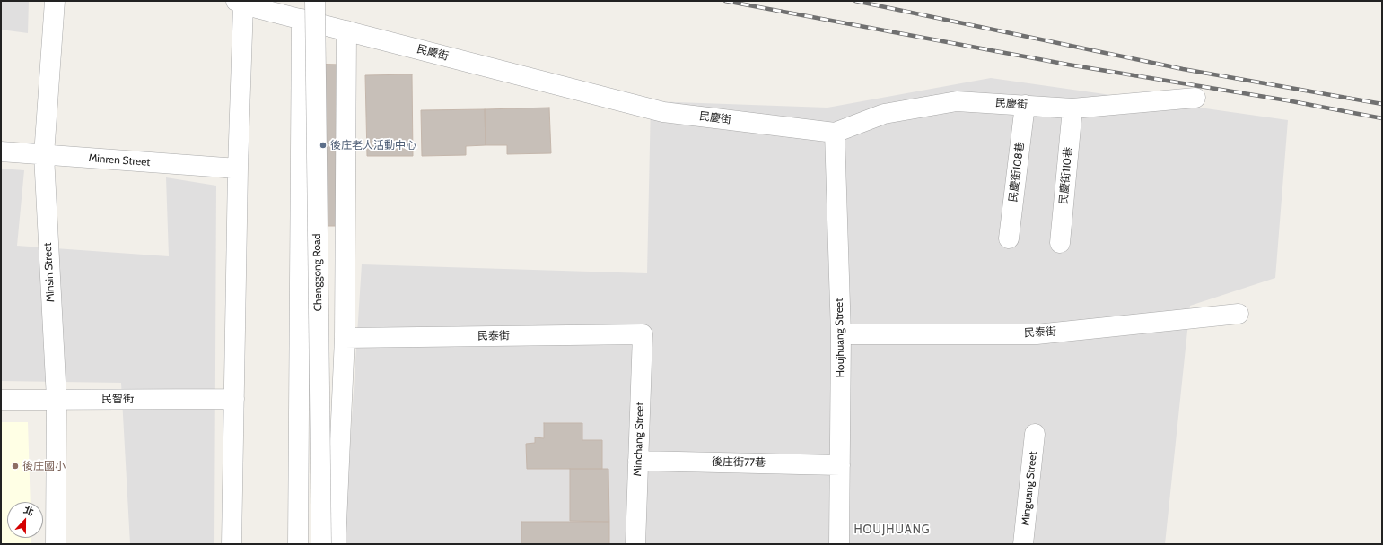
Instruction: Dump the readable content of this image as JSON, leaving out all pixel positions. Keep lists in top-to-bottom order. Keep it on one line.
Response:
{"streets":{"street":["民慶街","Minren Street","民慶街108巷","民慶街110巷","Minsin Street","Chenggong Road","民泰街","Houjhuang Street","民智街","Minchang Street","後庄街77巷","Minguang Street"]},"crossings":[["民慶街","民慶街108巷"],["民慶街","民慶街110巷"],["民慶街","Chenggong Road"],["民慶街","Houjhuang Street"],["Minren Street","Minsin Street"],["Minsin Street","民智街"],["民泰街","Houjhuang Street"],["民泰街","Minchang Street"],["Houjhuang Street","後庄街77巷"],["Minchang Street","後庄街77巷"]],"districts":["HOUJHUANG"],"places":["後庄老人活動中心","後庄國小"],"north":"top"}
